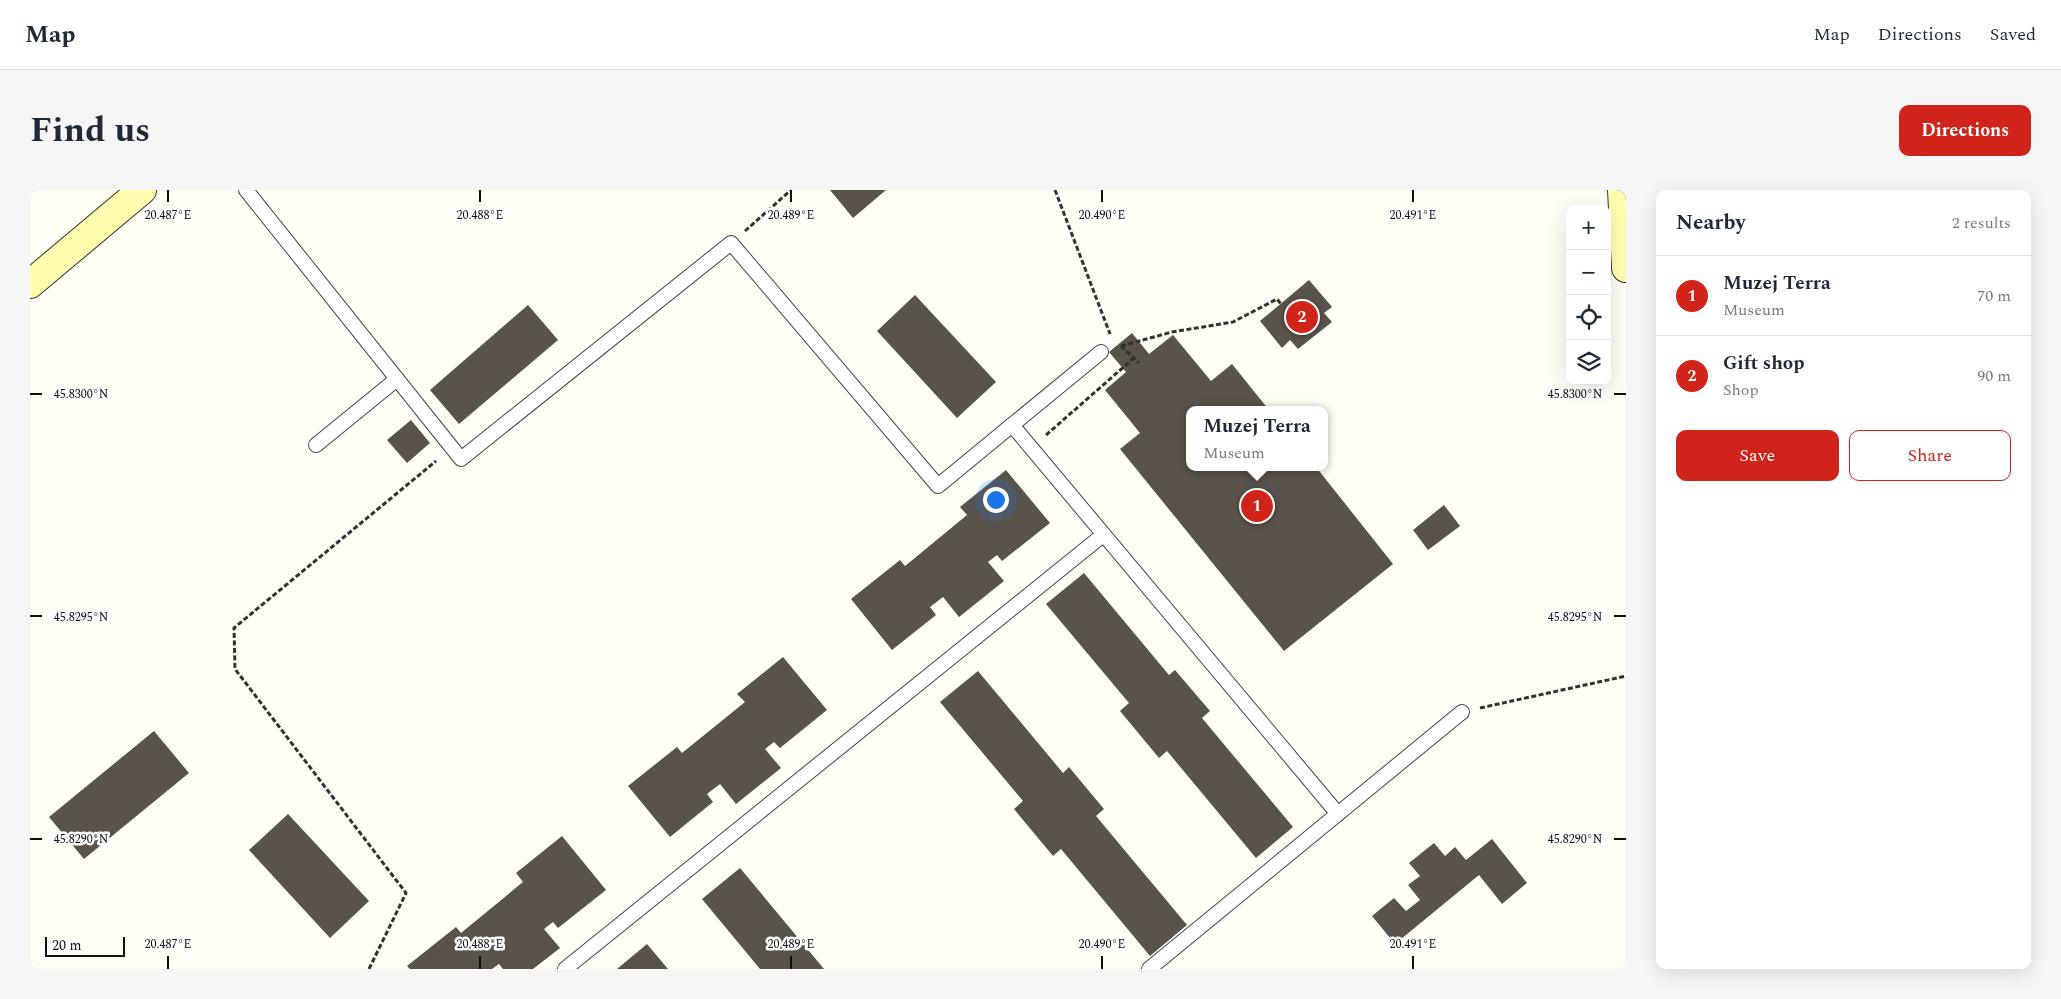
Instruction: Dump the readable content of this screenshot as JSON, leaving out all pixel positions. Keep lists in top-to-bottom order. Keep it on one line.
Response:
{"scale_bar":"20 m","page":{"header":"Map","nav":["Map","Directions","Saved"],"title":"Find us","buttons":["Directions",["Save","Share"]],"heading":["Nearby","2 results"],"map_buttons":["+","−"],"list":[{"mark":"1","name":"Muzej Terra","note":"Museum","value":"70 m"},{"mark":"2","name":"Gift shop","note":"Shop","value":"90 m"}],"pins":["2","1"],"popup":["Muzej Terra","Museum"],"scale":"20 m"},"coordinates":["20.487°E","20.488°E","20.489°E","20.490°E","20.491°E","45.8300°N","45.8295°N","45.8290°N"]}
